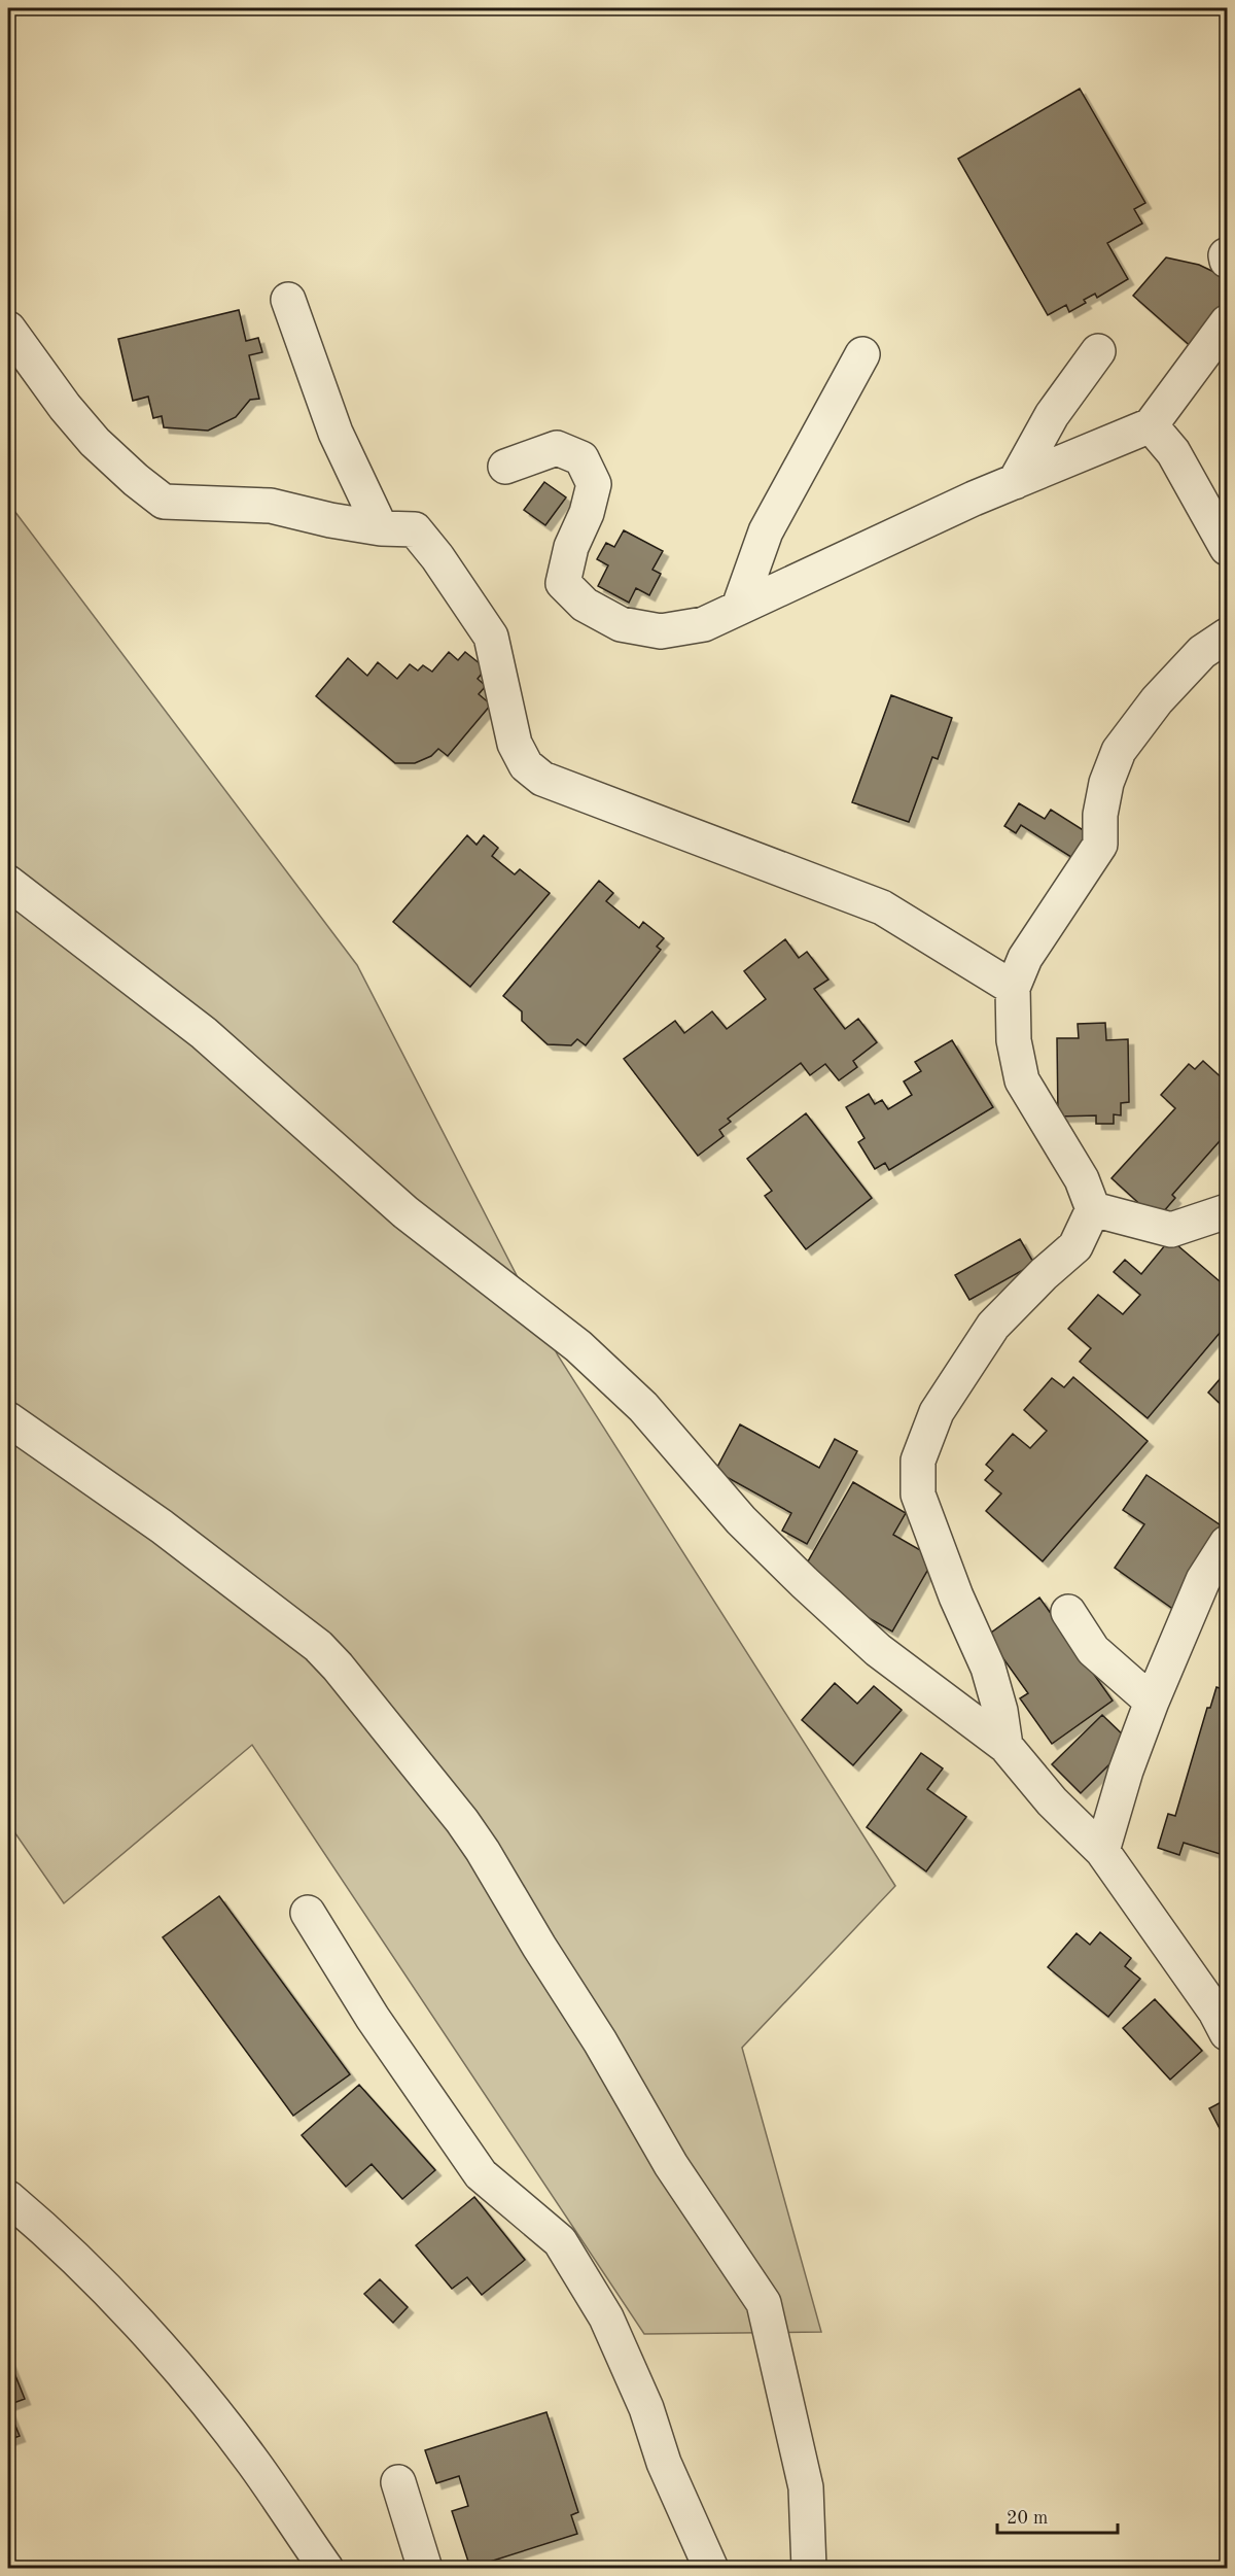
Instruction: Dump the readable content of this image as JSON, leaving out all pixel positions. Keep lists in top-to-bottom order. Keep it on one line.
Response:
{"scale_bar":"20 m"}
